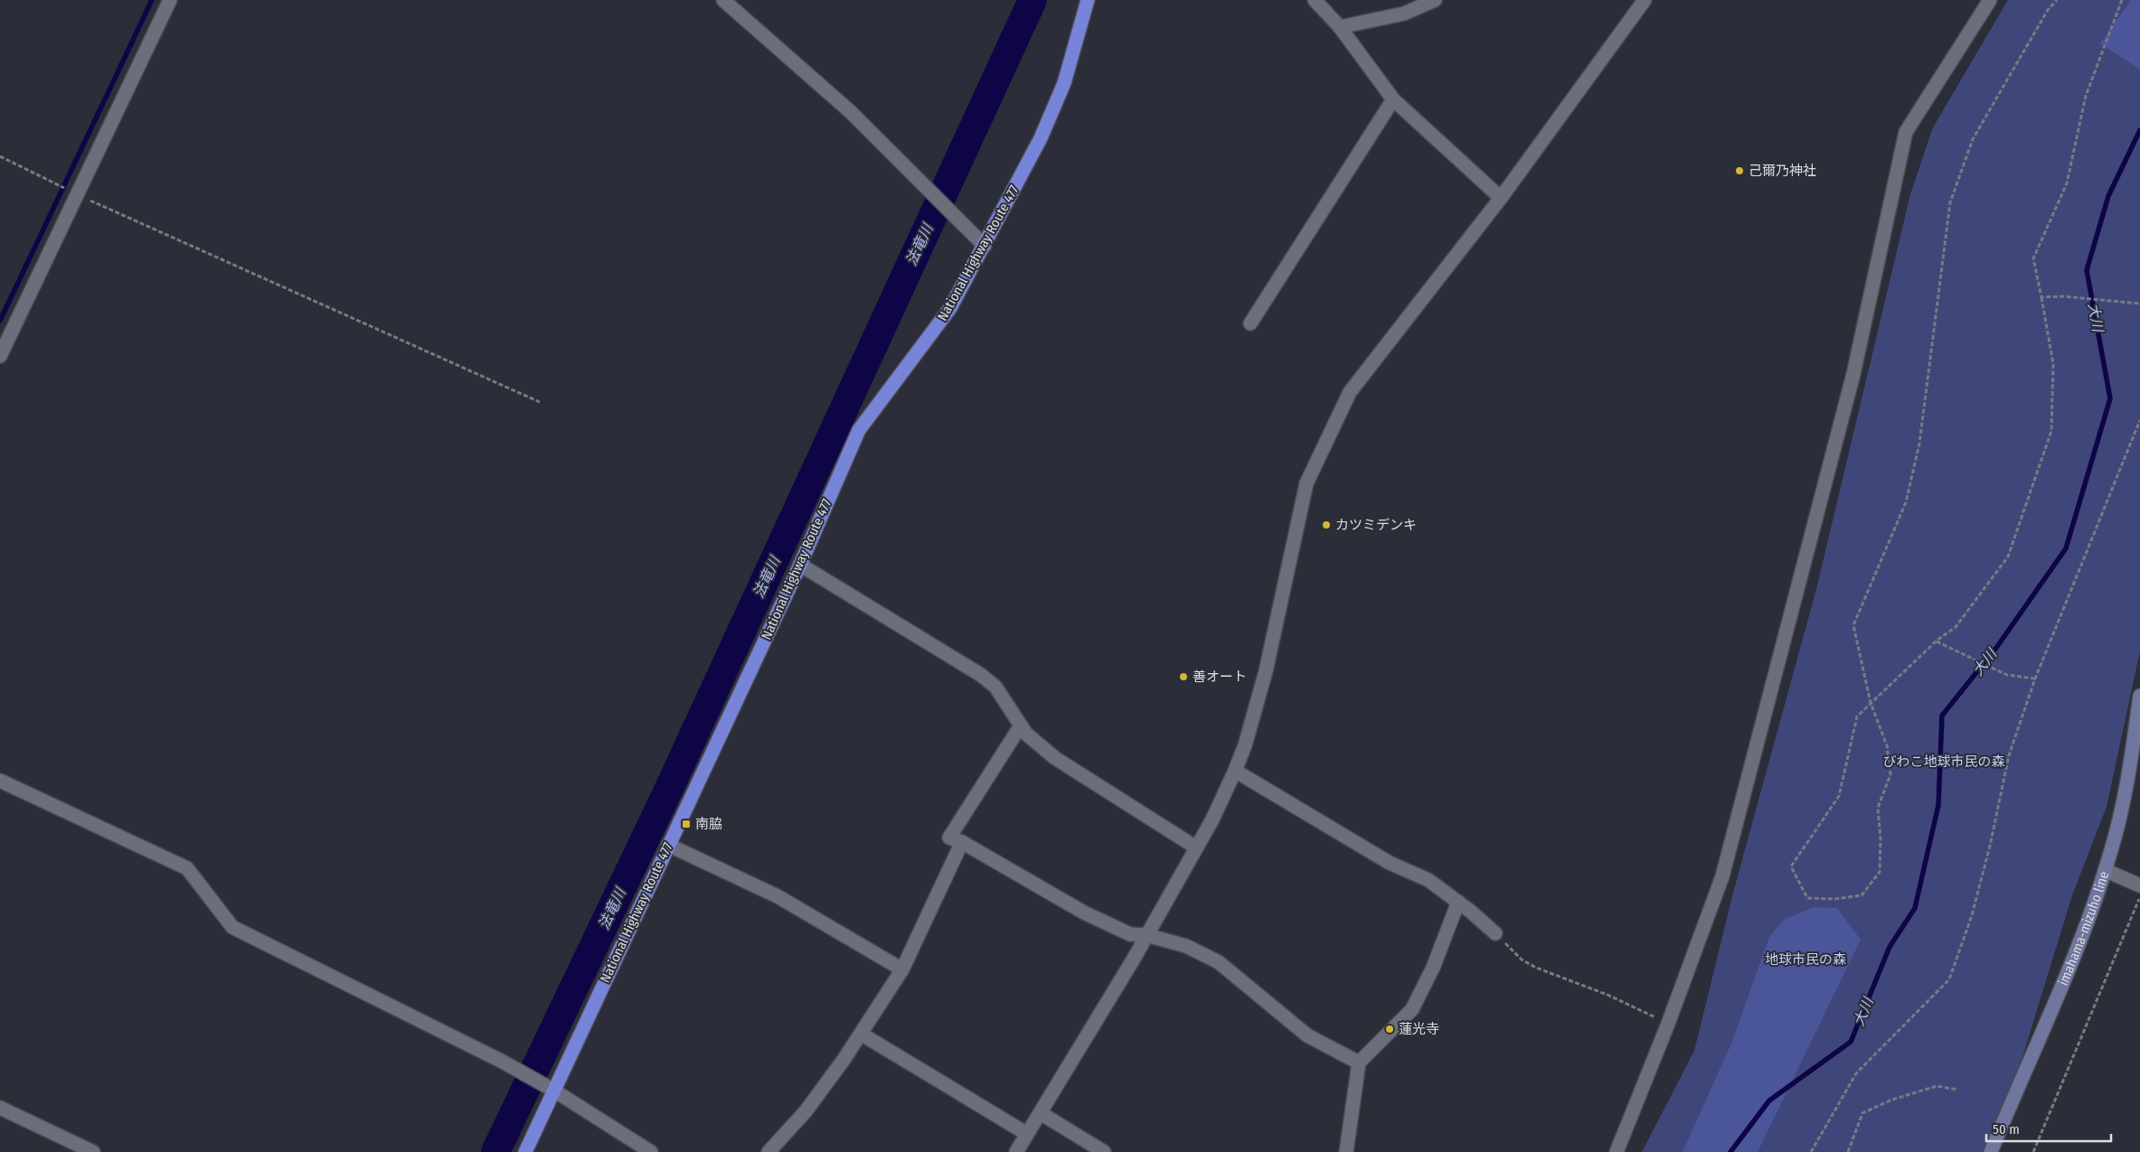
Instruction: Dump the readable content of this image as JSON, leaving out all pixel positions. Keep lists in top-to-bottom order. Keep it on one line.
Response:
{"streets":{"highway":["National Highway Route 477"],"main road":["imahama-mizuho line"]},"water":["法竜川","大川"],"parks":["びわこ地球市民の森","地球市民の森"],"places":{"other":["己爾乃神社","カツミデンキ","善オート","蓮光寺"],"transit":["南脇"]},"scale_bar":"50 m"}
